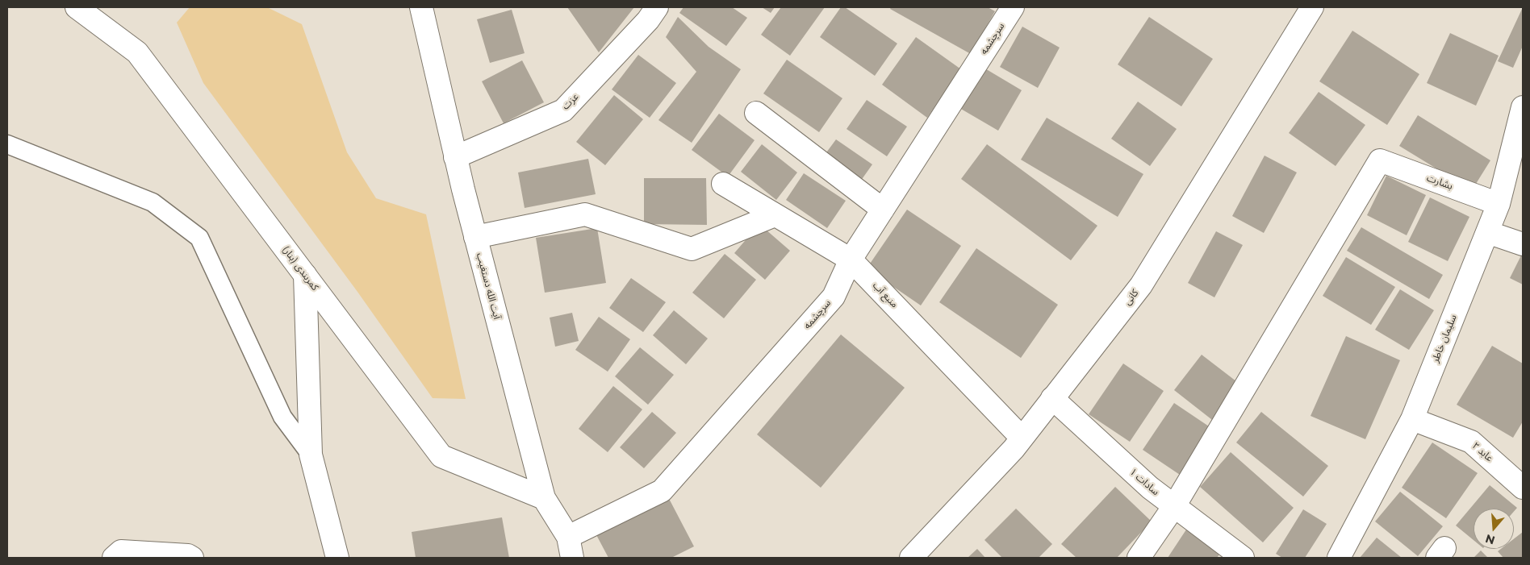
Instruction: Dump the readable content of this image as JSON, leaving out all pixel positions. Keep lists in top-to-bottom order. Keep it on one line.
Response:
{"streets":{"street":["سرچشمه","عزت","بشارت","کمربندی (بنار)","آیت الله دستغیب","منبع آب","کانی","سلیمان خاطر","عابد ۲","سادات ۱"]},"crossings":[["سرچشمه","آیت الله دستغیب"],["سرچشمه","منبع آب"],["عزت","آیت الله دستغیب"],["بشارت","سلیمان خاطر"],["بشارت","سادات ۱"],["کمربندی (بنار)","آیت الله دستغیب"],["منبع آب","کانی"],["کانی","سادات ۱"],["سلیمان خاطر","عابد ۲"]],"north":"bottom"}
